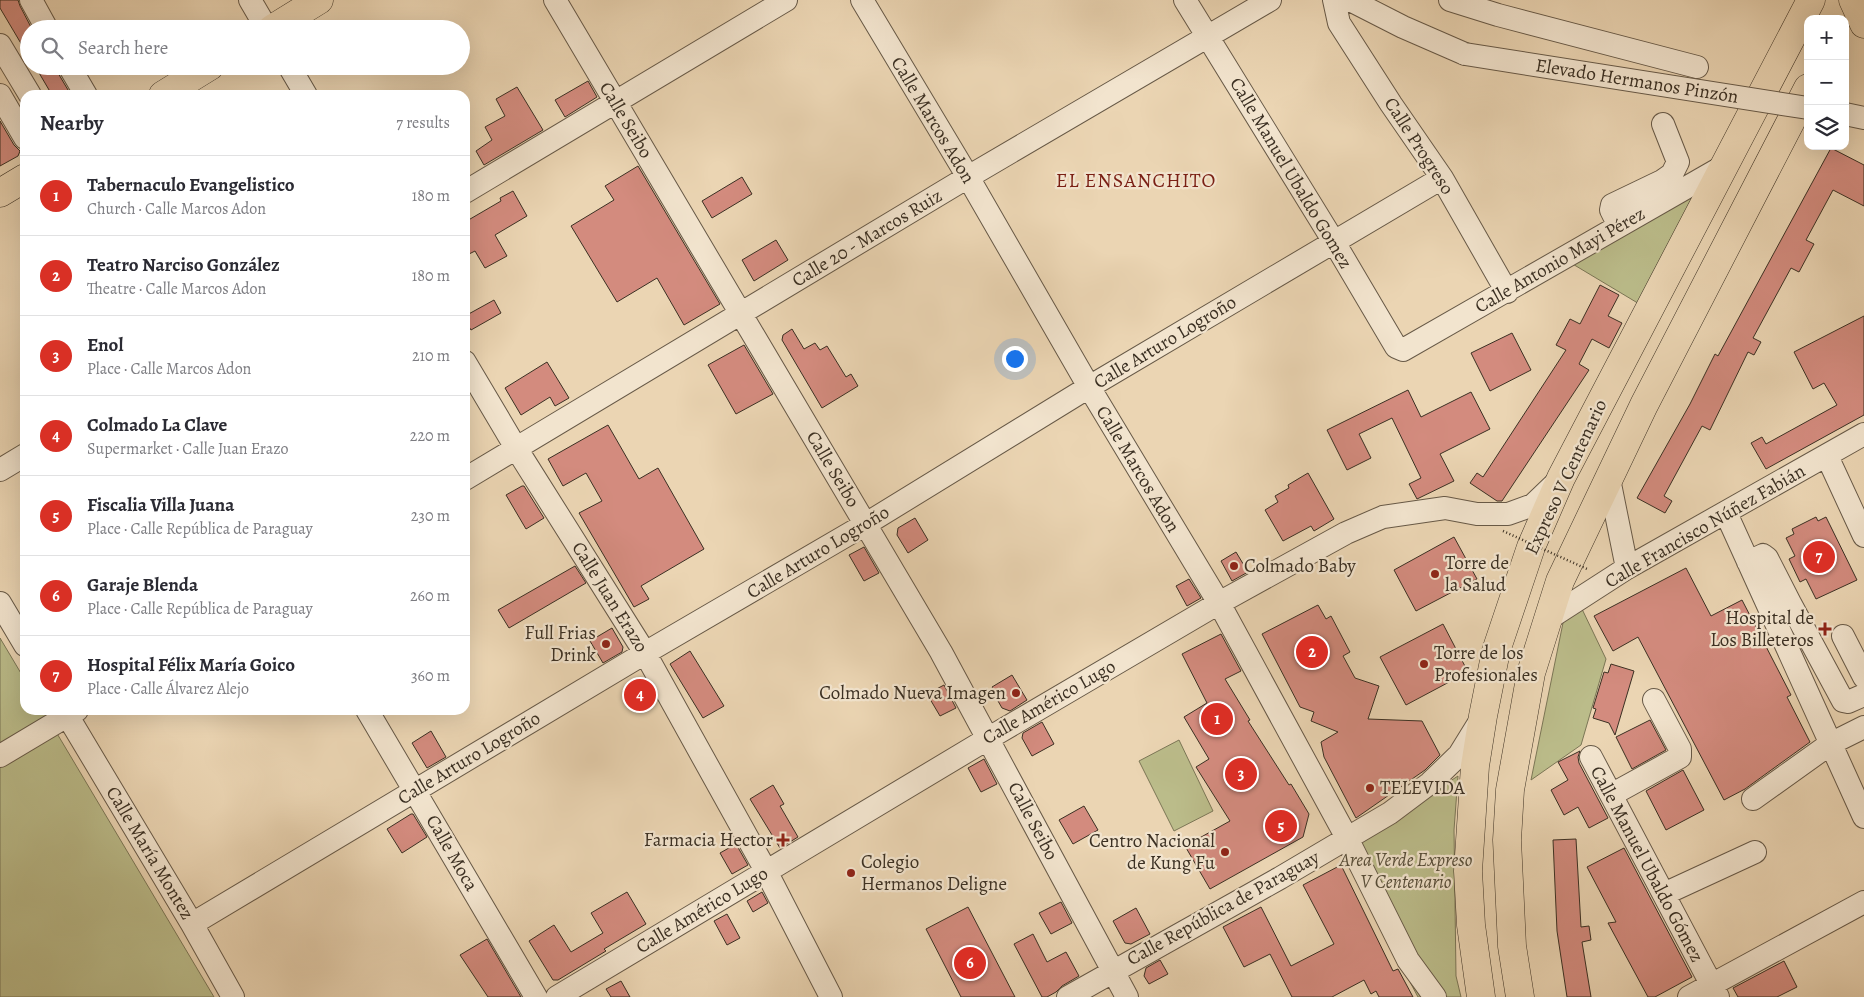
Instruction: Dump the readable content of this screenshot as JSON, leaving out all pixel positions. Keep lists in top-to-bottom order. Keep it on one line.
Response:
{"streets":{"main road":["Expreso V Centenario"],"street":["Elevado Hermanos Pinzón","Calle Seibo","Calle Marcos Adon","Calle Progreso","Calle Manuel Ubaldo Gomez","Calle 20 - Marcos Ruiz","Calle Antonio Mayi Pérez","Calle Arturo Logroño","Calle Francisco Núñez Fabián","Calle Juan Erazo","Calle Américo Lugo","Calle María Montez","Calle Moca","Calle Manuel Ubaldo Gómez","Calle República de Paraguay"]},"crossings":[["Calle Seibo","Calle 20 - Marcos Ruiz"],["Calle Seibo","Calle Arturo Logroño"],["Calle Seibo","Calle Américo Lugo"],["Calle Seibo","Calle República de Paraguay"],["Calle Marcos Adon","Calle 20 - Marcos Ruiz"],["Calle Marcos Adon","Calle Arturo Logroño"],["Calle Marcos Adon","Calle Américo Lugo"],["Calle Marcos Adon","Calle República de Paraguay"],["Calle Progreso","Calle Antonio Mayi Pérez"],["Calle Progreso","Calle Arturo Logroño"],["Calle Manuel Ubaldo Gomez","Calle 20 - Marcos Ruiz"],["Calle Manuel Ubaldo Gomez","Calle Antonio Mayi Pérez"],["Calle Manuel Ubaldo Gomez","Calle Arturo Logroño"],["Calle 20 - Marcos Ruiz","Calle Juan Erazo"],["Calle Antonio Mayi Pérez","Expreso V Centenario"],["Calle Arturo Logroño","Calle Juan Erazo"],["Calle Arturo Logroño","Calle María Montez"],["Calle Arturo Logroño","Calle Moca"],["Expreso V Centenario","Calle Francisco Núñez Fabián"],["Expreso V Centenario","Calle Américo Lugo"],["Expreso V Centenario","Calle República de Paraguay"],["Calle Juan Erazo","Calle Américo Lugo"]],"districts":["EL ENSANCHITO"],"parks":["Area Verde Expreso V Centenario"],"places":{"other":["Colmado Baby","Torre de la Salud","Full Frias Drink","Torre de los Profesionales","Colmado Nueva Imagen","TELEVIDA","Centro Nacional de Kung Fu","Colegio Hermanos Deligne"],"health":["Hospital de Los Billeteros","Farmacia Hector"]},"page":{"map_buttons":["+","−"],"search":"Search here","heading":["Nearby","7 results"],"list":[{"mark":"1","name":"Tabernaculo Evangelistico","note":"Church · Calle Marcos Adon","value":"180 m"},{"mark":"2","name":"Teatro Narciso González","note":"Theatre · Calle Marcos Adon","value":"180 m"},{"mark":"3","name":"Enol","note":"Place · Calle Marcos Adon","value":"210 m"},{"mark":"4","name":"Colmado La Clave","note":"Supermarket · Calle Juan Erazo","value":"220 m"},{"mark":"5","name":"Fiscalia Villa Juana","note":"Place · Calle República de Paraguay","value":"230 m"},{"mark":"6","name":"Garaje Blenda","note":"Place · Calle República de Paraguay","value":"260 m"},{"mark":"7","name":"Hospital Félix María Goico","note":"Place · Calle Álvarez Alejo","value":"360 m"}],"pins":["7","2","4","1","3","5","6"]}}
